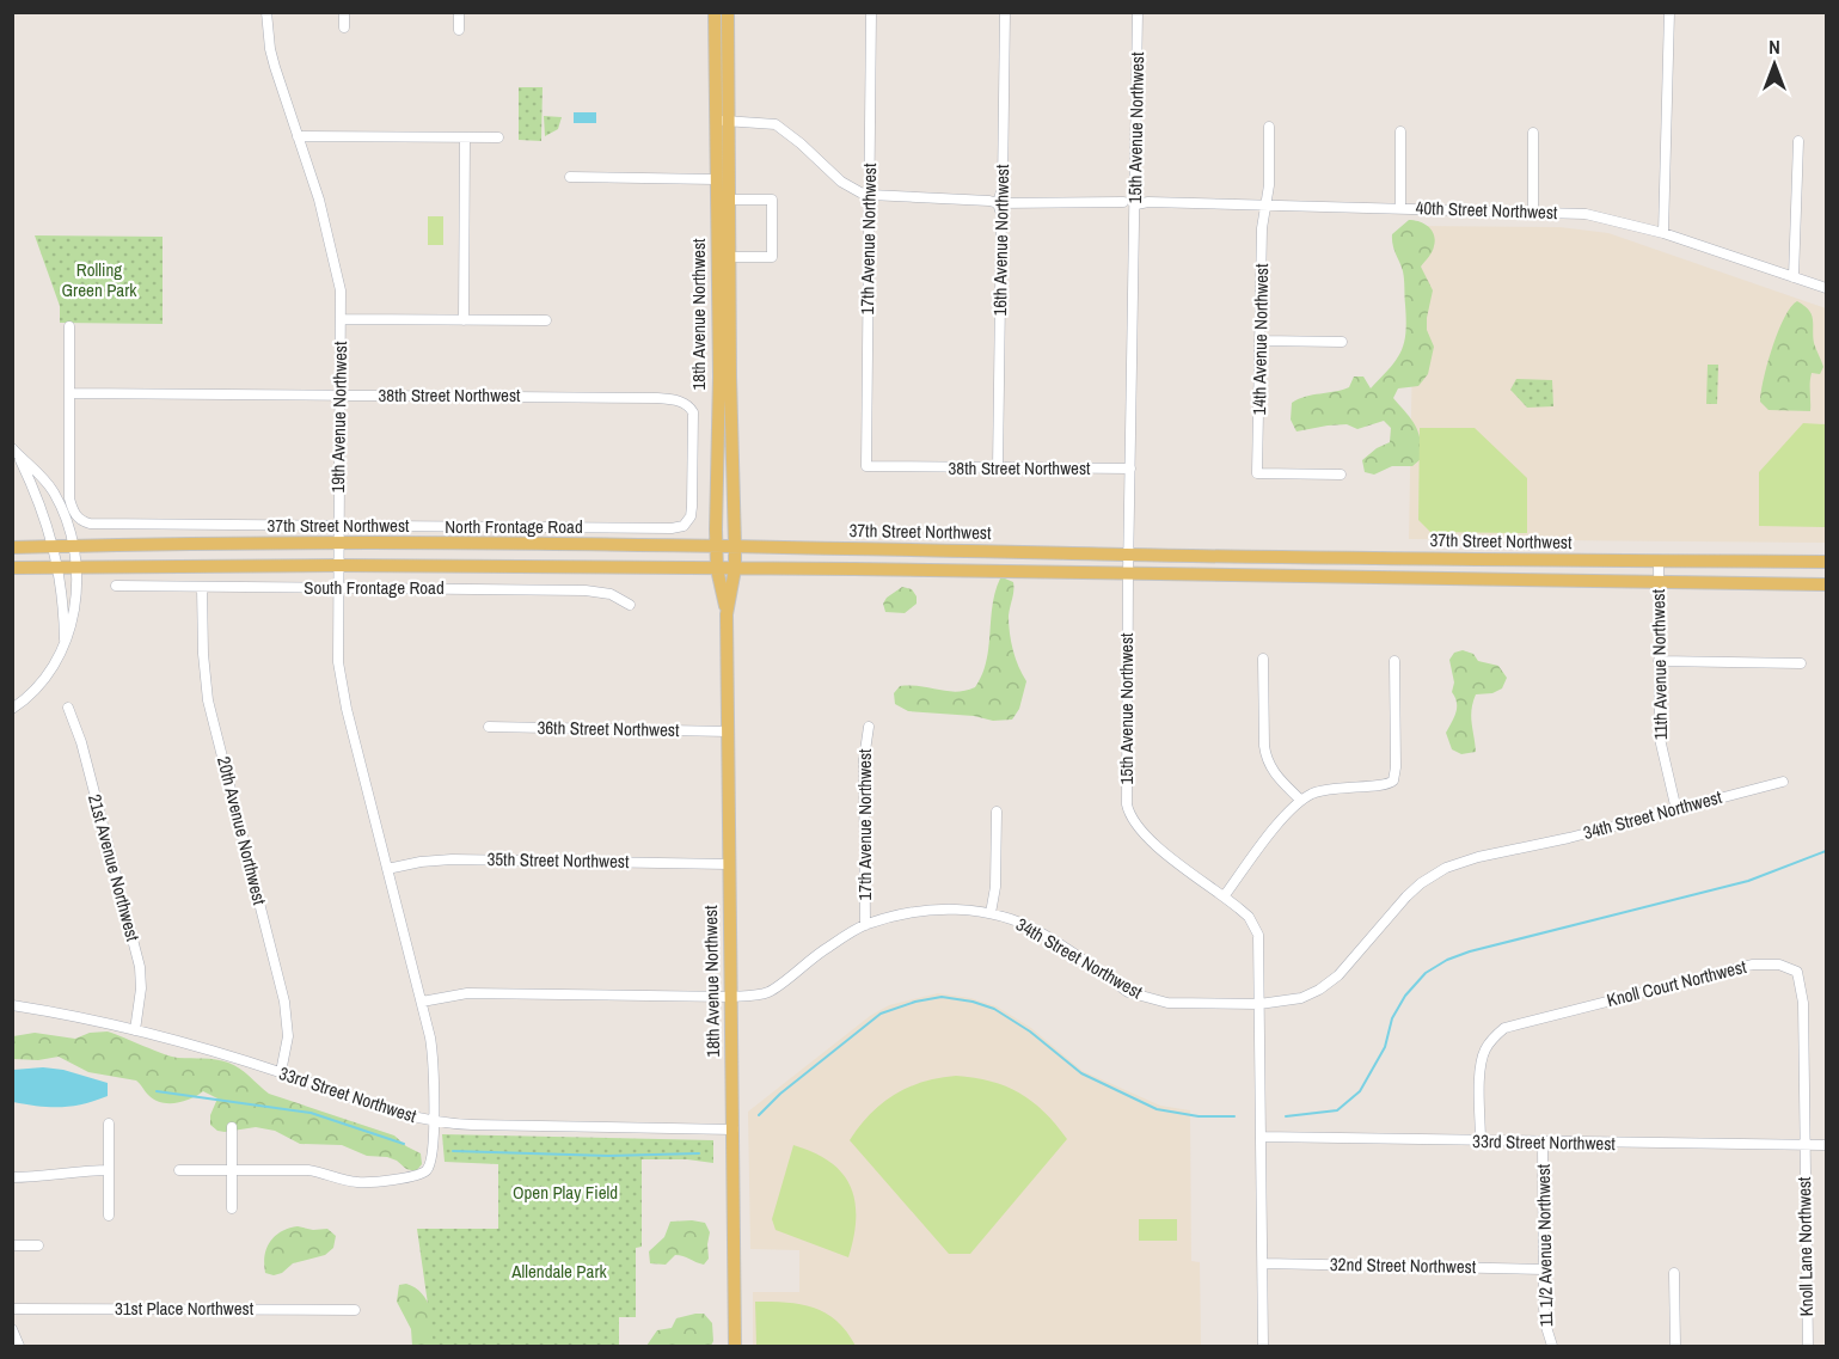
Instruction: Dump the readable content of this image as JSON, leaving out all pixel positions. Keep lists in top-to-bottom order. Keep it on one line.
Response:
{"streets":{"main road":["18th Avenue Northwest","37th Street Northwest"],"street":["15th Avenue Northwest","40th Street Northwest","17th Avenue Northwest","16th Avenue Northwest","14th Avenue Northwest","38th Street Northwest","19th Avenue Northwest","North Frontage Road","South Frontage Road","11th Avenue Northwest","36th Street Northwest","34th Street Northwest","20th Avenue Northwest","35th Street Northwest","21st Avenue Northwest","Knoll Court Northwest","33rd Street Northwest","11 1/2 Avenue Northwest","Knoll Lane Northwest","32nd Street Northwest","31st Place Northwest"]},"crossings":[["15th Avenue Northwest","40th Street Northwest"],["15th Avenue Northwest","38th Street Northwest"],["15th Avenue Northwest","37th Street Northwest"],["15th Avenue Northwest","34th Street Northwest"],["15th Avenue Northwest","33rd Street Northwest"],["15th Avenue Northwest","32nd Street Northwest"],["40th Street Northwest","14th Avenue Northwest"],["17th Avenue Northwest","38th Street Northwest"],["17th Avenue Northwest","34th Street Northwest"],["16th Avenue Northwest","38th Street Northwest"],["18th Avenue Northwest","38th Street Northwest"],["18th Avenue Northwest","37th Street Northwest"],["18th Avenue Northwest","North Frontage Road"],["18th Avenue Northwest","36th Street Northwest"],["18th Avenue Northwest","34th Street Northwest"],["18th Avenue Northwest","35th Street Northwest"],["18th Avenue Northwest","33rd Street Northwest"],["38th Street Northwest","19th Avenue Northwest"],["38th Street Northwest","North Frontage Road"],["19th Avenue Northwest","37th Street Northwest"],["19th Avenue Northwest","North Frontage Road"],["19th Avenue Northwest","South Frontage Road"],["19th Avenue Northwest","34th Street Northwest"],["19th Avenue Northwest","35th Street Northwest"],["19th Avenue Northwest","33rd Street Northwest"],["37th Street Northwest","11th Avenue Northwest"],["South Frontage Road","20th Avenue Northwest"],["11th Avenue Northwest","34th Street Northwest"],["20th Avenue Northwest","33rd Street Northwest"],["21st Avenue Northwest","33rd Street Northwest"],["Knoll Court Northwest","33rd Street Northwest"],["Knoll Court Northwest","Knoll Lane Northwest"],["33rd Street Northwest","11 1/2 Avenue Northwest"],["33rd Street Northwest","Knoll Lane Northwest"],["11 1/2 Avenue Northwest","32nd Street Northwest"]],"parks":["Rolling Green Park","Open Play Field","Allendale Park"],"north":"top"}
